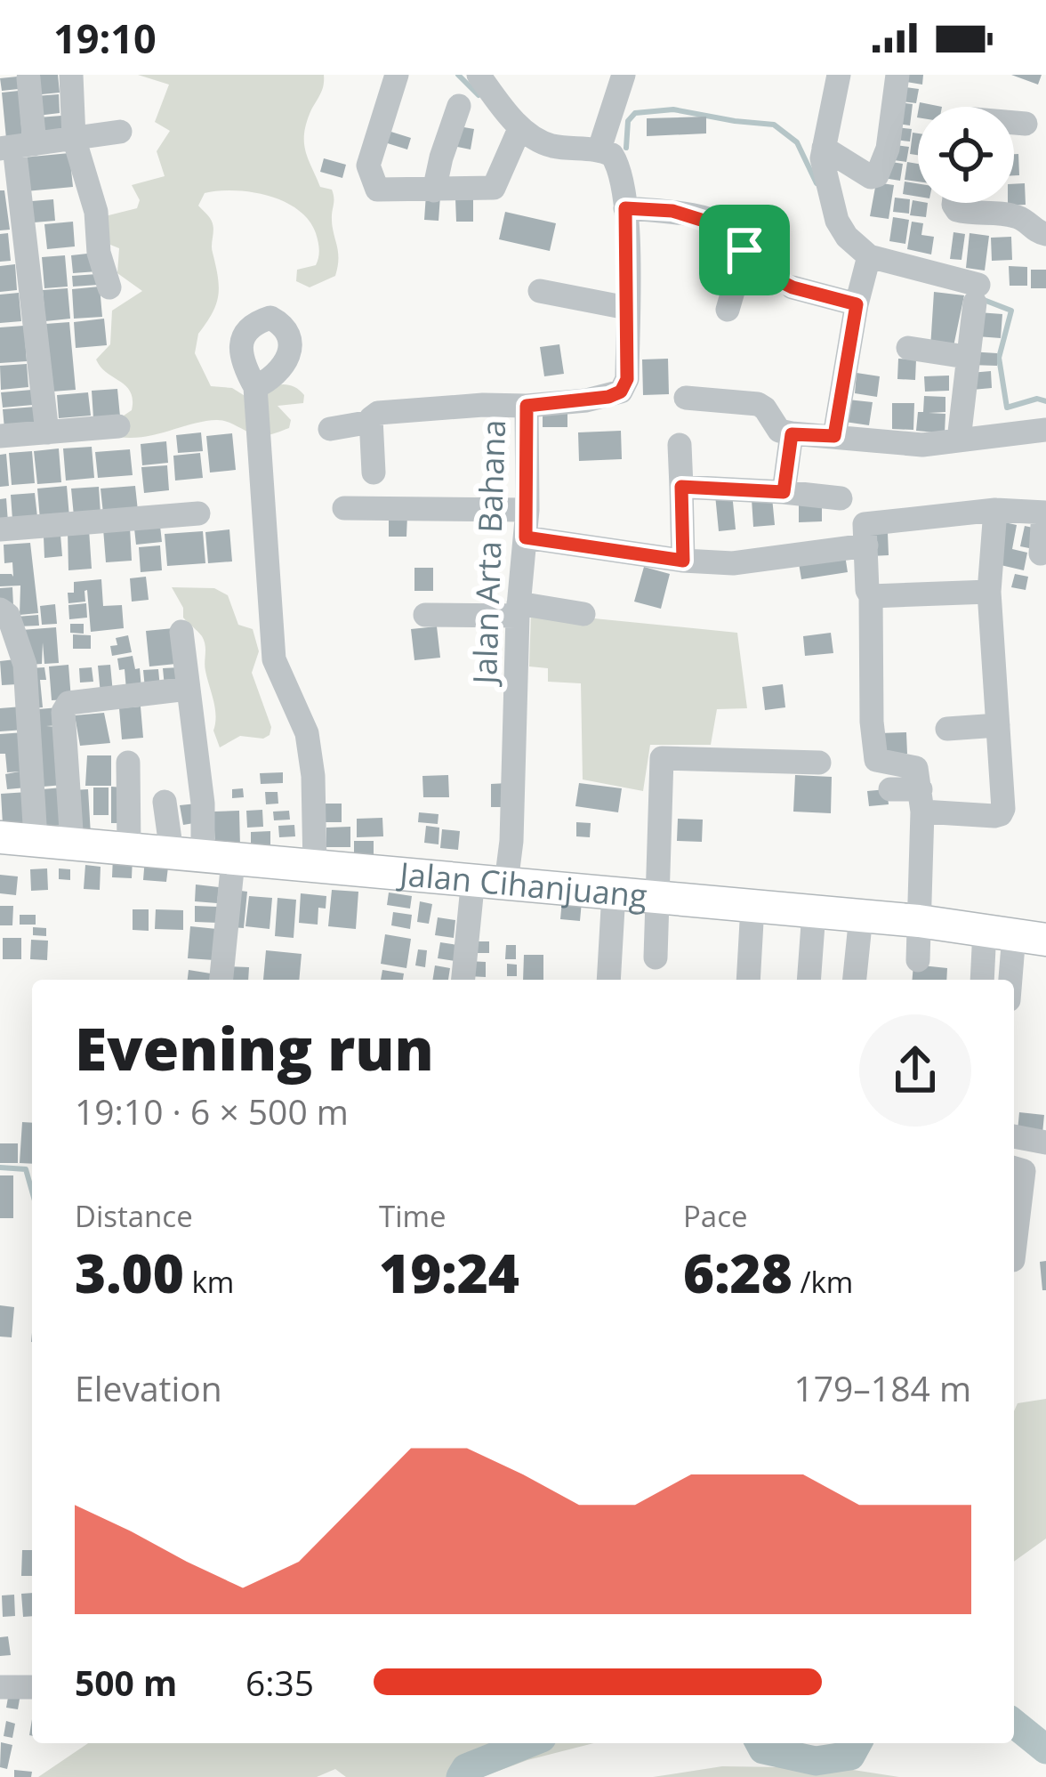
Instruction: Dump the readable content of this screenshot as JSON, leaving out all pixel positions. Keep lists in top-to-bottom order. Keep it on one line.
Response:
{"streets":{"main road":["Jalan Cihanjuang"],"street":["Jalan Arta Bahana"]},"crossings":[["Jalan Arta Bahana","Jalan Cihanjuang"]],"page":{"status":"19:10","heading":["Evening run","19:10 · 6 × 500 m"],"stats":[["Distance","3.00 km"],["Time","19:24"],["Pace","6:28 /km"]],"chart":["Elevation","179–184 m"],"list":[{"name":"500 m","note":"6:35"}]}}
